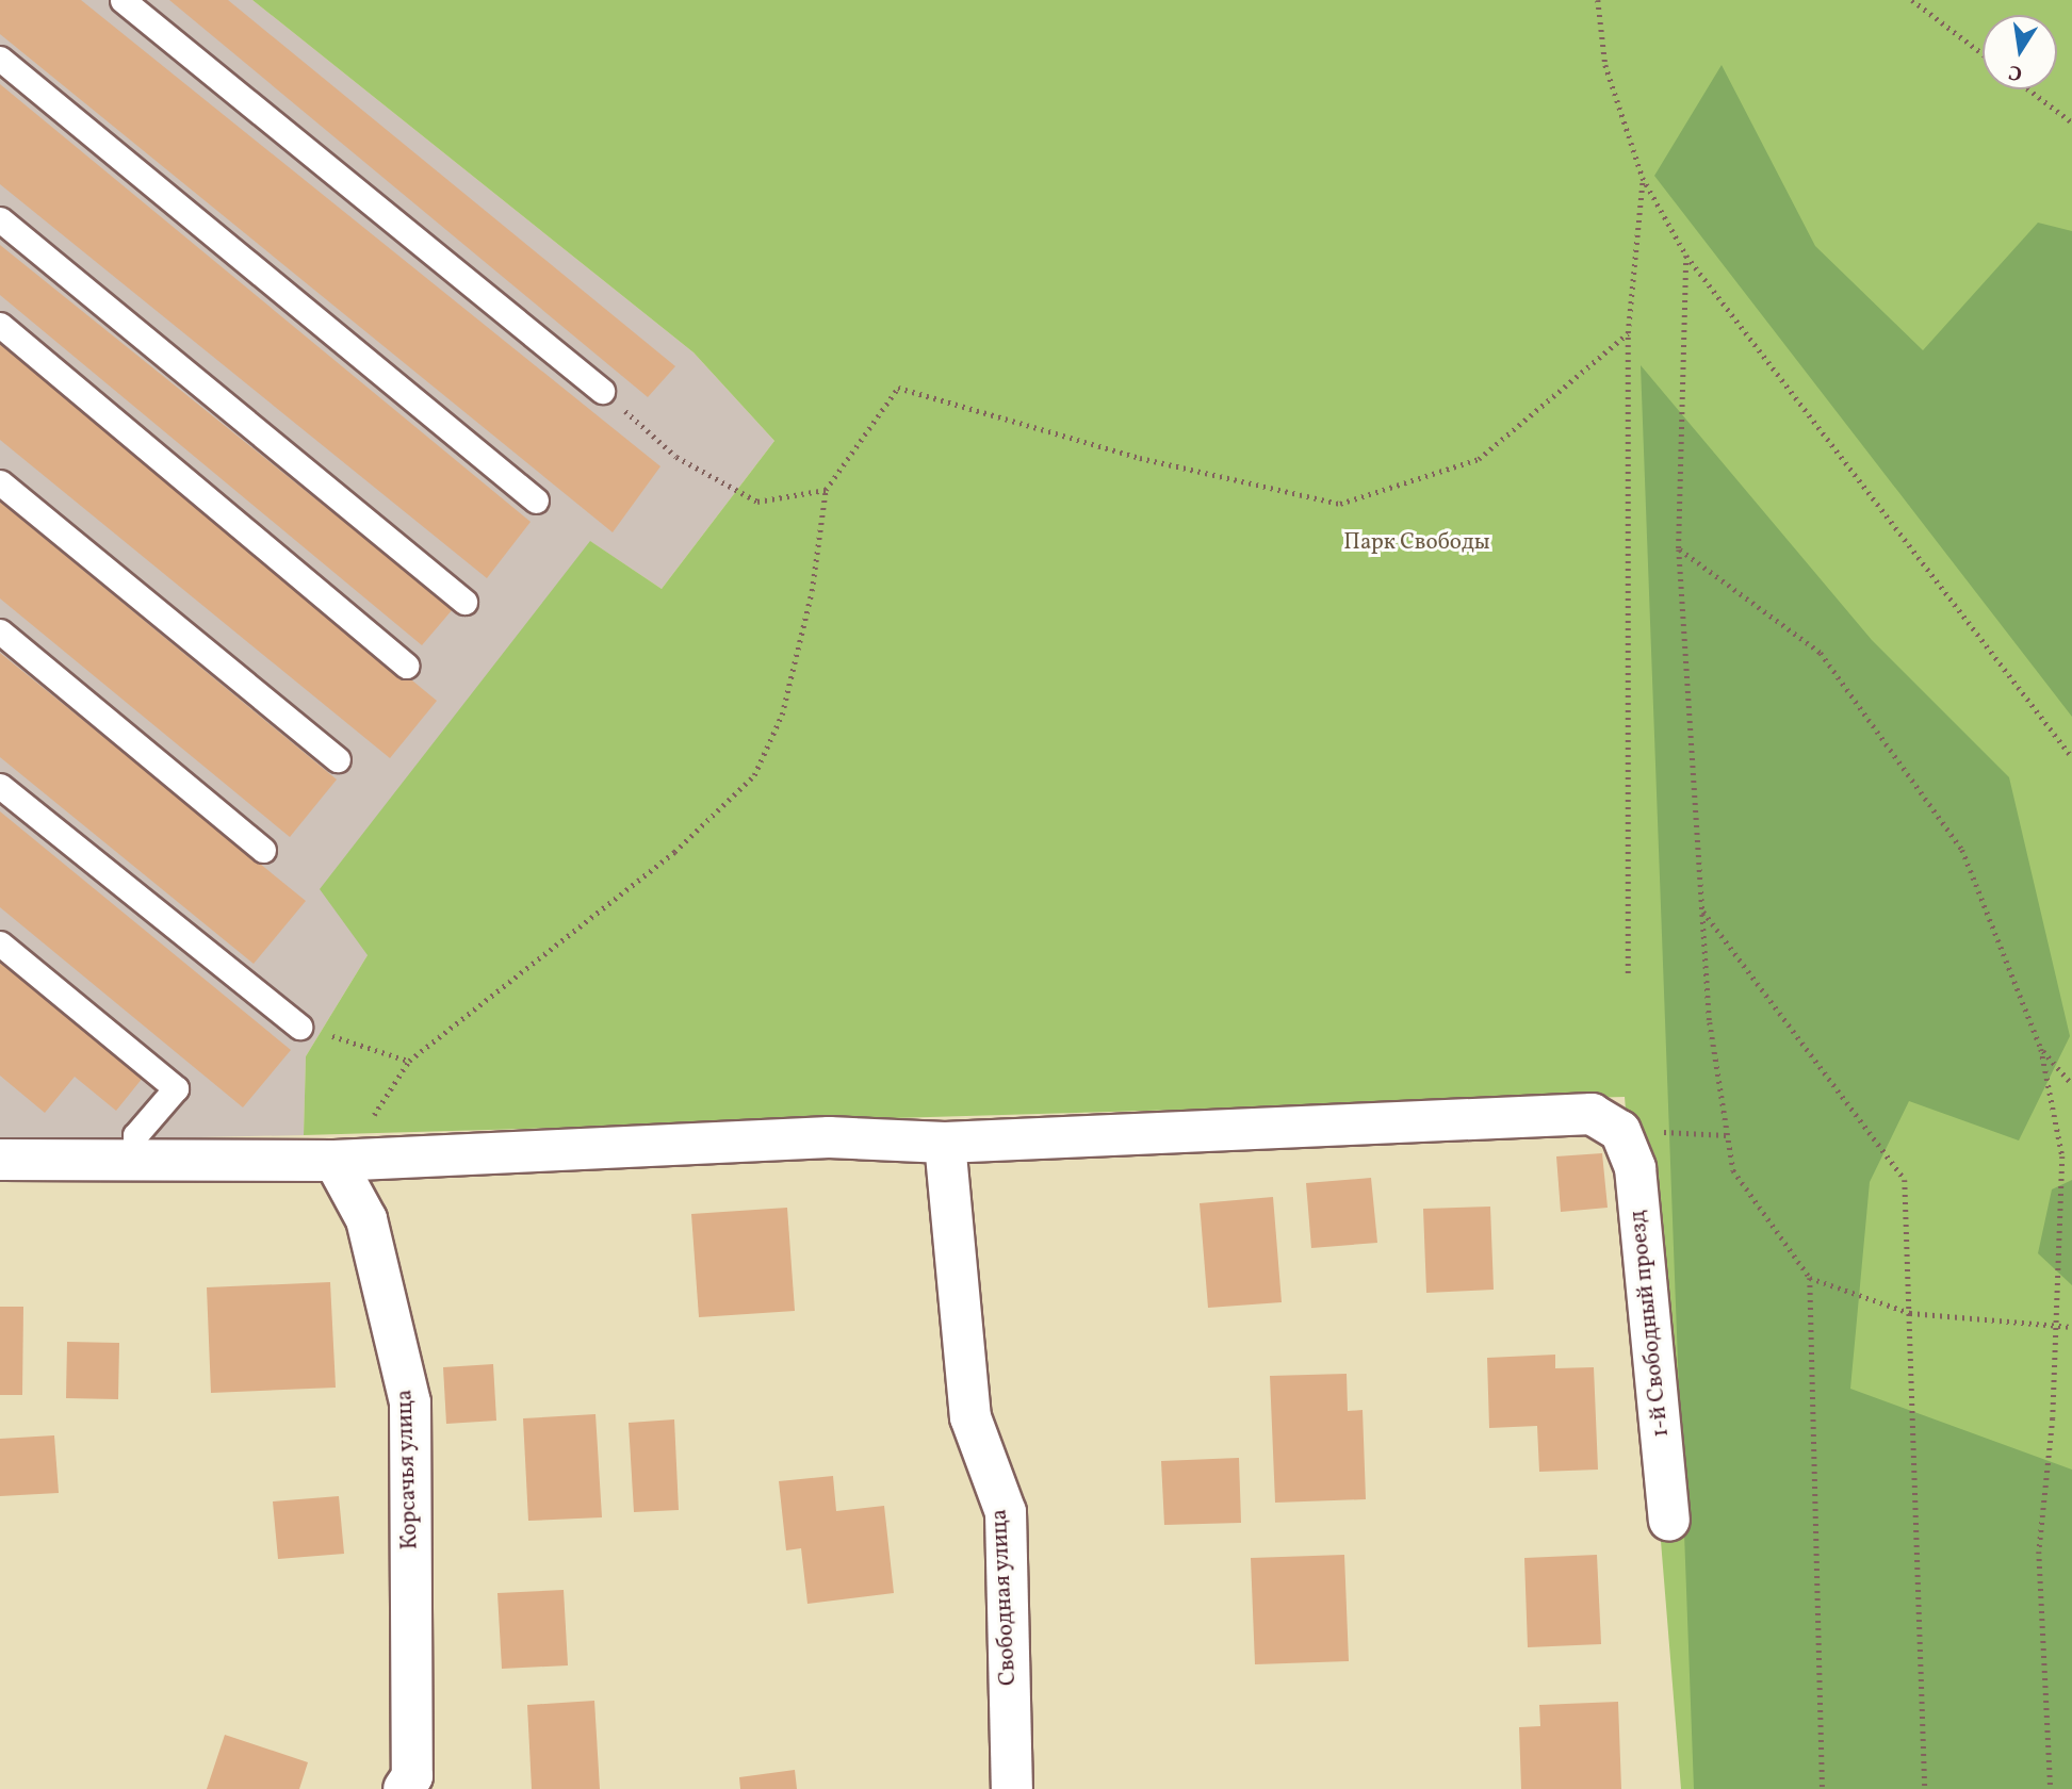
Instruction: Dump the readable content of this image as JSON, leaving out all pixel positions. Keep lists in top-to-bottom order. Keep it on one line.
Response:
{"streets":{"street":["1-й Свободный проезд","Корсачья улица","Свободная улица"]},"parks":["Парк Свободы"],"north":"bottom"}
